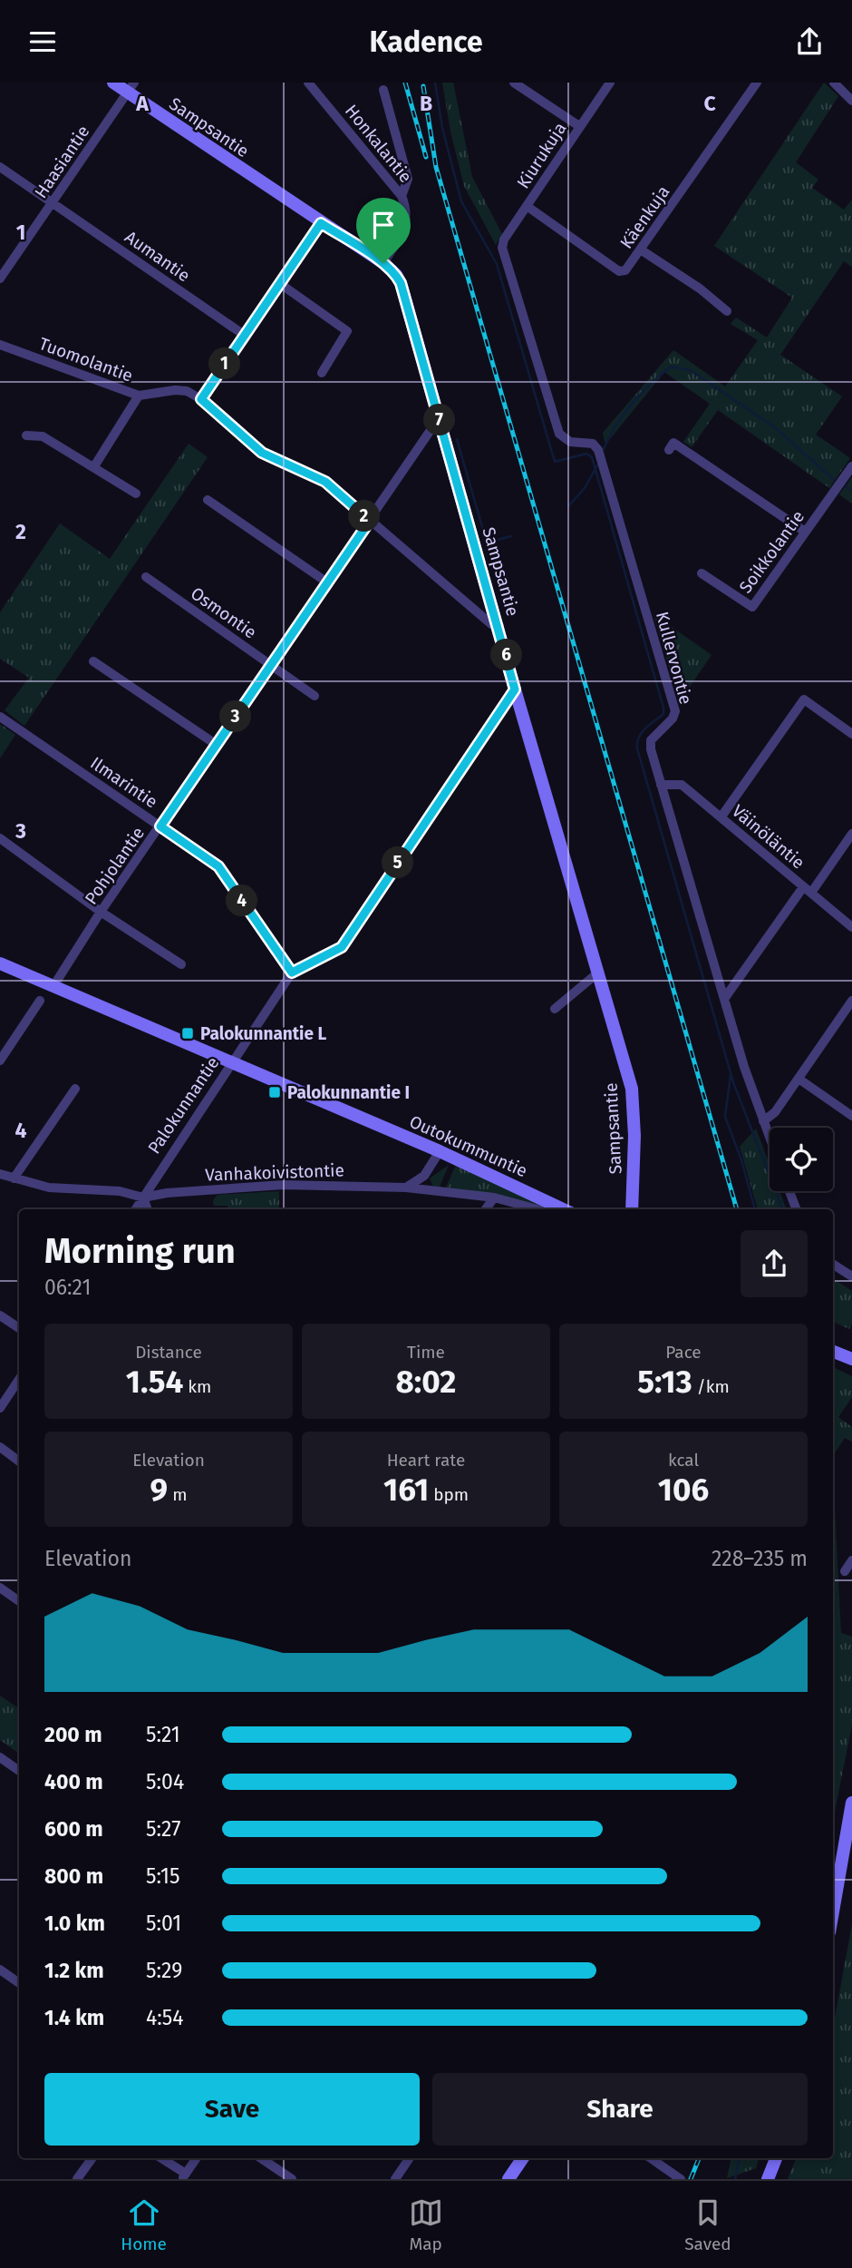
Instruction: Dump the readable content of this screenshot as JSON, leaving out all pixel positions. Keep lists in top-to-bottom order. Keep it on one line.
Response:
{"streets":{"street":["Sampsantie","Honkalantie","Kiurukuja","Haasiantie","Käenkuja","Aumantie","Tuomolantie","Soikkolantie","Osmontie","Kullervontie","Ilmarintie","Väinöläntie","Pohjolantie","Palokunnantie","Outokummuntie","Vanhakoivistontie"]},"crossings":[["Sampsantie","Honkalantie"],["Sampsantie","Haasiantie"],["Sampsantie","Tuomolantie"],["Sampsantie","Pohjolantie"],["Sampsantie","Palokunnantie"],["Kiurukuja","Käenkuja"],["Kiurukuja","Kullervontie"],["Haasiantie","Aumantie"],["Tuomolantie","Pohjolantie"],["Osmontie","Pohjolantie"],["Kullervontie","Väinöläntie"],["Ilmarintie","Pohjolantie"],["Ilmarintie","Palokunnantie"],["Pohjolantie","Outokummuntie"],["Palokunnantie","Outokummuntie"],["Palokunnantie","Vanhakoivistontie"]],"places":{"transit":["Palokunnantie L","Palokunnantie I"]},"page":{"header":"Kadence","pins":["1","7","2","6","3","5","4"],"heading":["Morning run","06:21"],"stats":[["Distance","1.54 km"],["Time","8:02"],["Pace","5:13 /km"],["Elevation","9 m"],["Heart rate","161 bpm"],["kcal","106"]],"chart":["Elevation","228–235 m"],"list":[{"name":"200 m","note":"5:21"},{"name":"400 m","note":"5:04"},{"name":"600 m","note":"5:27"},{"name":"800 m","note":"5:15"},{"name":"1.0 km","note":"5:01"},{"name":"1.2 km","note":"5:29"},{"name":"1.4 km","note":"4:54"}],"buttons":["Save","Share"],"tabs":["Home","Map","Saved"]},"grid":{"columns":["A","B","C"],"rows":["1","2","3","4"]}}
